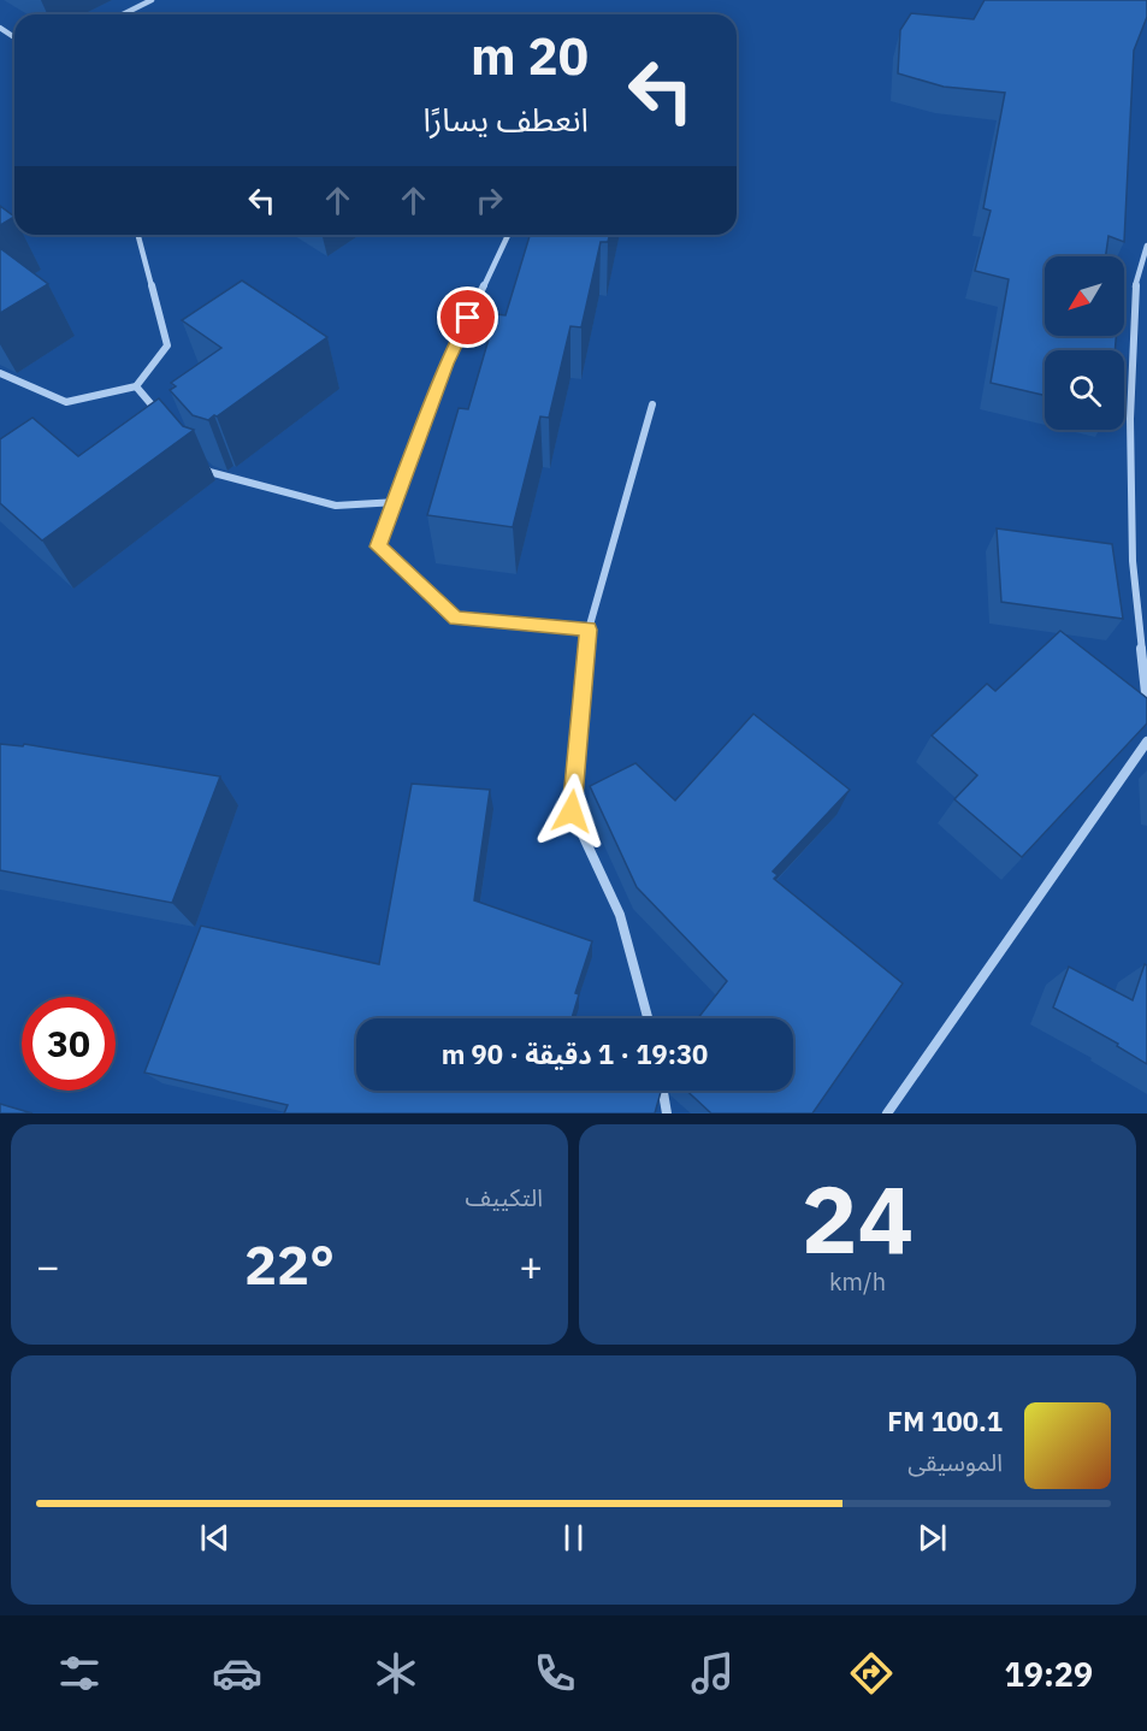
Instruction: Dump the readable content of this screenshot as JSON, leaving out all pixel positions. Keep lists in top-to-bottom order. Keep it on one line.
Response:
{"north":"bottom left","page":{"turn":["20 m","انعطف يسارًا"],"limit":"30","trip":"19:30 · 1 دقيقة · 90 m","tile":[["24","km/h"],"التكييف"],"heat":["−","22°","+"],"song":["100.1 FM","الموسيقى"],"tabs":"19:29"}}
